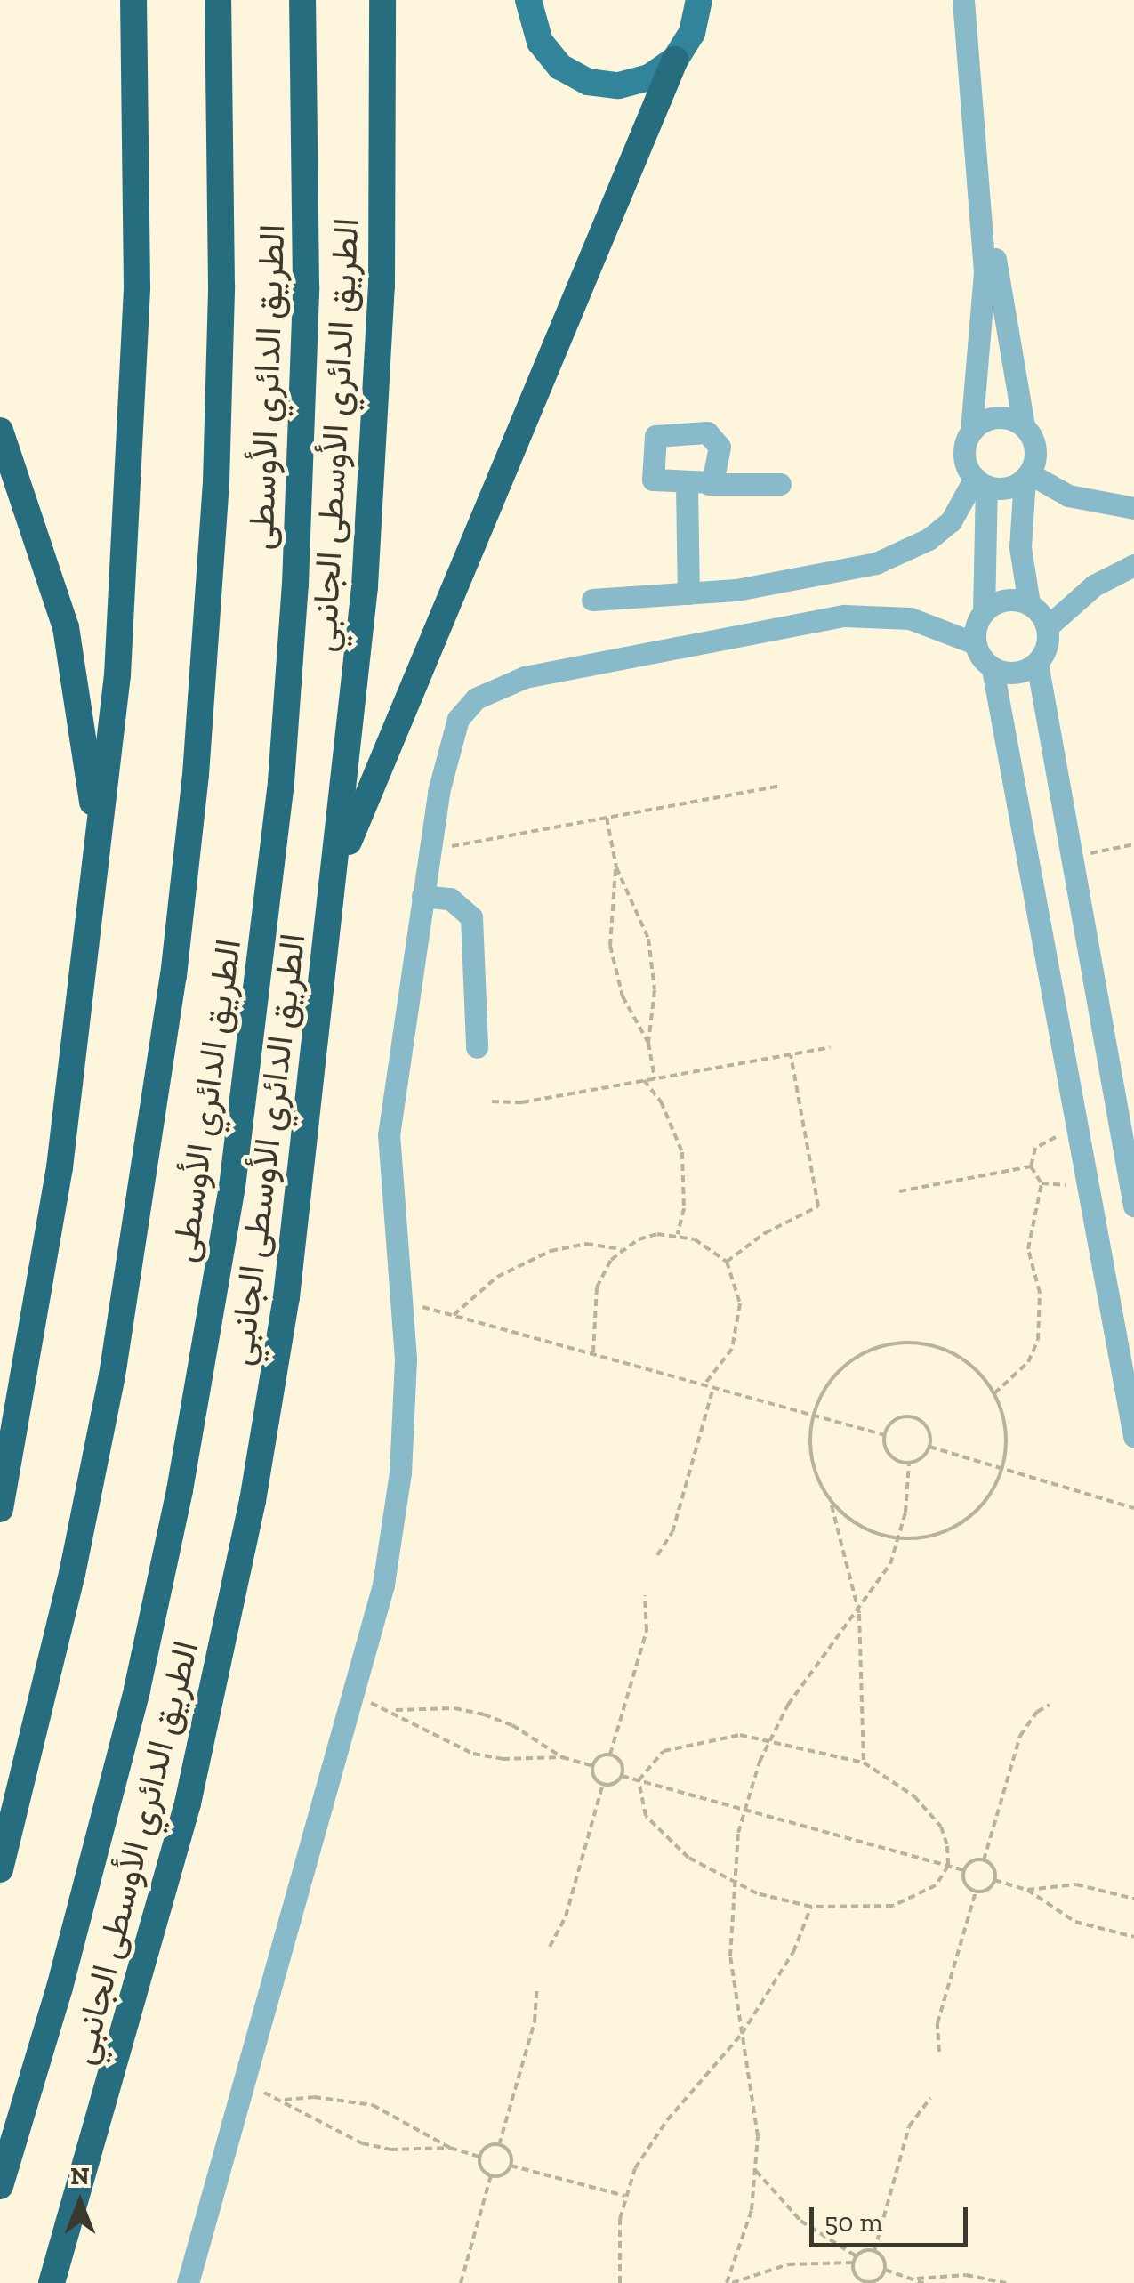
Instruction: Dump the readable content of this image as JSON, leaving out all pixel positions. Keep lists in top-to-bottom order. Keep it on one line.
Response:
{"streets":{"highway":["الطريق الدائري الأوسطى","الطريق الدائري الأوسطى الجانبي"]},"scale_bar":"50 m","north":"top"}
